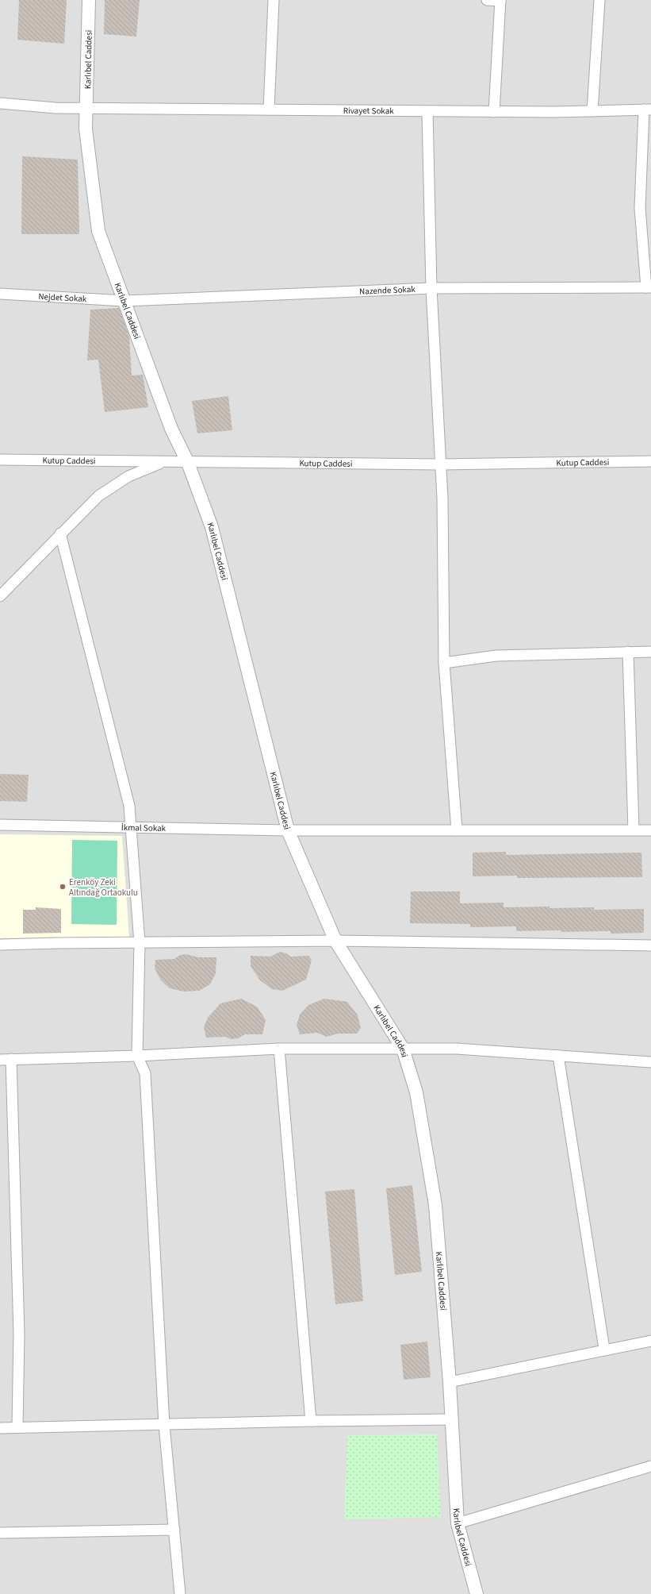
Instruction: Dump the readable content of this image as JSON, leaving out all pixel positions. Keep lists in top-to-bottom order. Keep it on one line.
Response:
{"streets":{"street":["Karlıbel Caddesi","Rivayet Sokak","Nazende Sokak","Nejdet Sokak","Kutup Caddesi","İkmal Sokak"]},"crossings":[["Karlıbel Caddesi","Rivayet Sokak"],["Karlıbel Caddesi","Nazende Sokak"],["Karlıbel Caddesi","Nejdet Sokak"],["Karlıbel Caddesi","Kutup Caddesi"],["Karlıbel Caddesi","İkmal Sokak"],["Nazende Sokak","Nejdet Sokak"]],"places":["Erenköy Zeki Altındağ Ortaokulu"]}
